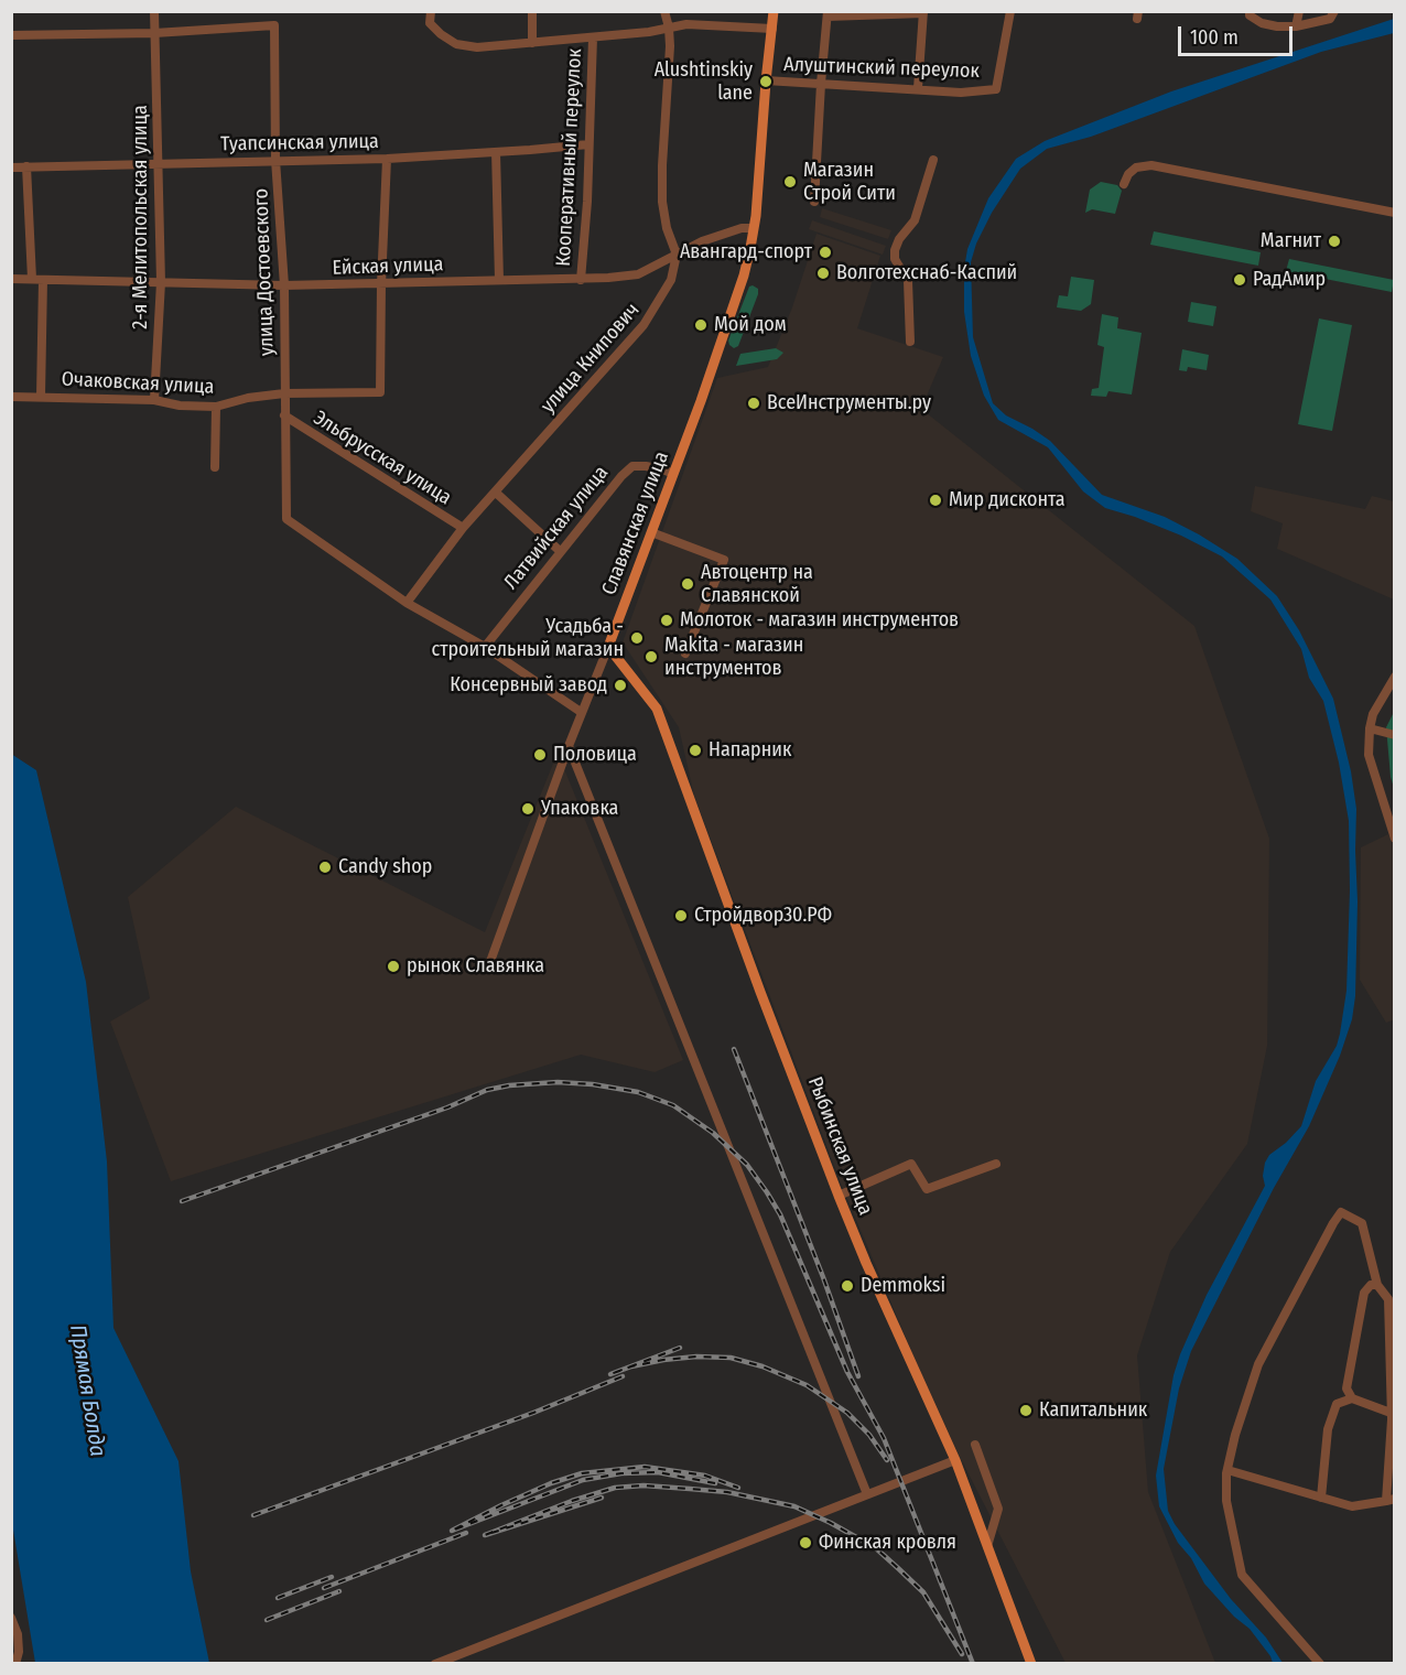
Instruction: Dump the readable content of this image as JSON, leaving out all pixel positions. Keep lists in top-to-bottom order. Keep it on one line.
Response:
{"streets":{"main road":["Славянская улица","Рыбинская улица"],"street":["Алуштинский переулок","Туапсинская улица","Кооперативный переулок","2-я Мелитопольская улица","Ейская улица","улица Достоевского","улица Книпович","Очаковская улица","Эльбрусская улица","Латвийская улица"]},"crossings":[["Туапсинская улица","Кооперативный переулок"],["Туапсинская улица","2-я Мелитопольская улица"],["Туапсинская улица","улица Достоевского"],["Кооперативный переулок","Ейская улица"],["2-я Мелитопольская улица","Ейская улица"],["2-я Мелитопольская улица","улица Достоевского"],["2-я Мелитопольская улица","Очаковская улица"],["Ейская улица","улица Достоевского"],["Ейская улица","улица Книпович"],["Ейская улица","Очаковская улица"],["Ейская улица","Славянская улица"],["улица Достоевского","улица Книпович"],["улица Достоевского","Очаковская улица"],["улица Достоевского","Эльбрусская улица"],["улица Книпович","Эльбрусская улица"],["Славянская улица","Латвийская улица"],["Славянская улица","Рыбинская улица"]],"water":["Прямая Болда"],"places":["Alushtinskiy lane","Магазин Строй Сити","Магнит","Авангард-cпорт","Волготехснаб-Каспий","РадАмир","Мой дом","ВсеИнструменты.ру","Мир дисконта","Автоцентр на Славянской","Молоток - магазин инструментов","Усадьба - строительный магазин","Makita - магазин инструментов","Консервный завод","Напарник","Половица","Упаковка","Candy shop","Стройдвор30.РФ","рынок Славянка","Demmoksi","Капитальник","Финская кровля"],"scale_bar":"100 m"}
